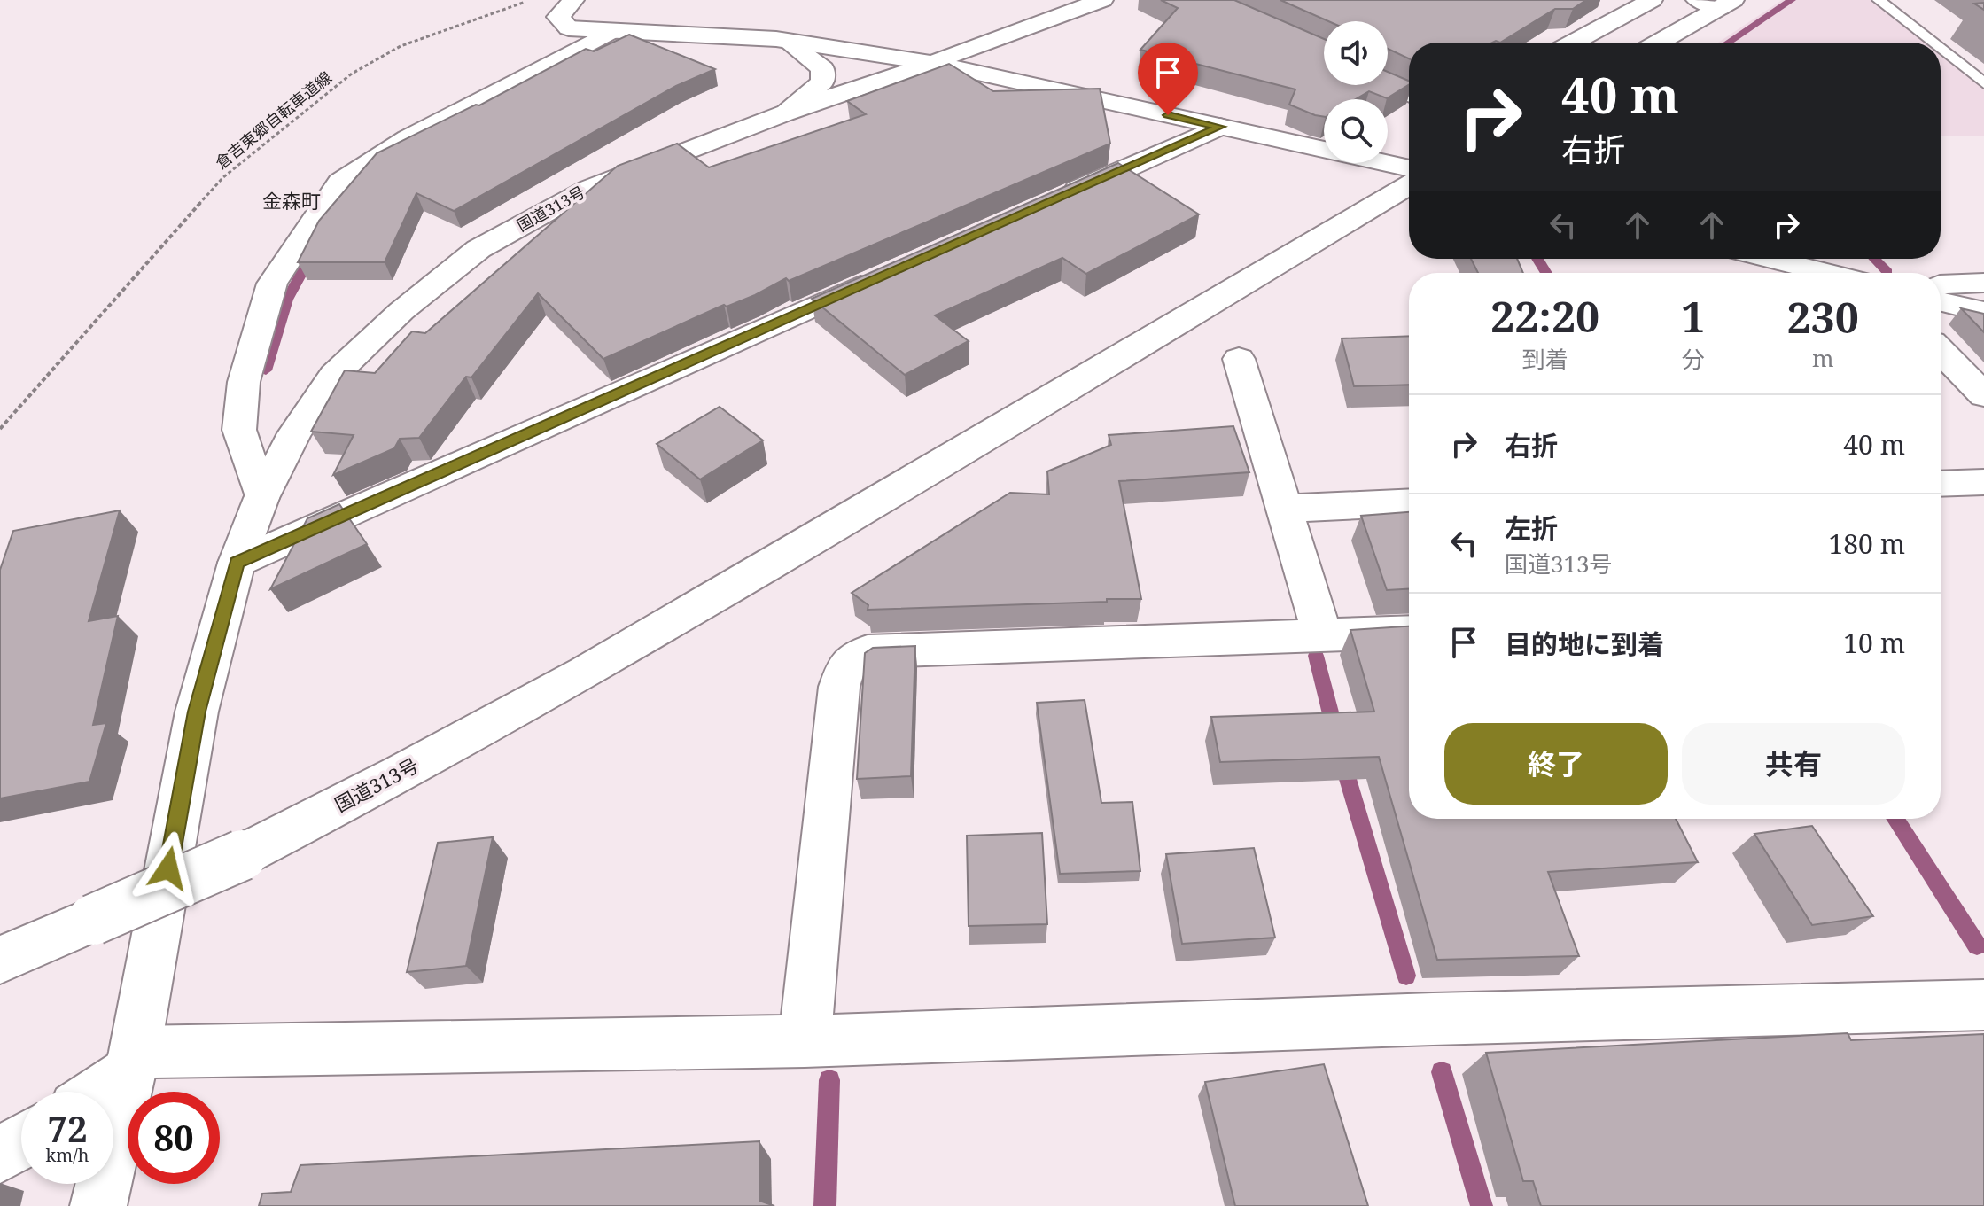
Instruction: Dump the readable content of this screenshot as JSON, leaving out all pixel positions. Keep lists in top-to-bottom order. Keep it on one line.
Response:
{"streets":{"main road":["国道313号"],"path":["倉吉東郷自転車道線"]},"districts":["金森町"],"page":{"turn":["40 m","右折"],"eta":["22:20","到着","1","分","230","m"],"list":[{"name":"右折","value":"40 m"},{"name":"左折","note":"国道313号","value":"180 m"},{"name":"目的地に到着","value":"10 m"}],"buttons":["終了","共有"],"speed":"72 km/h","limit":"80"}}
